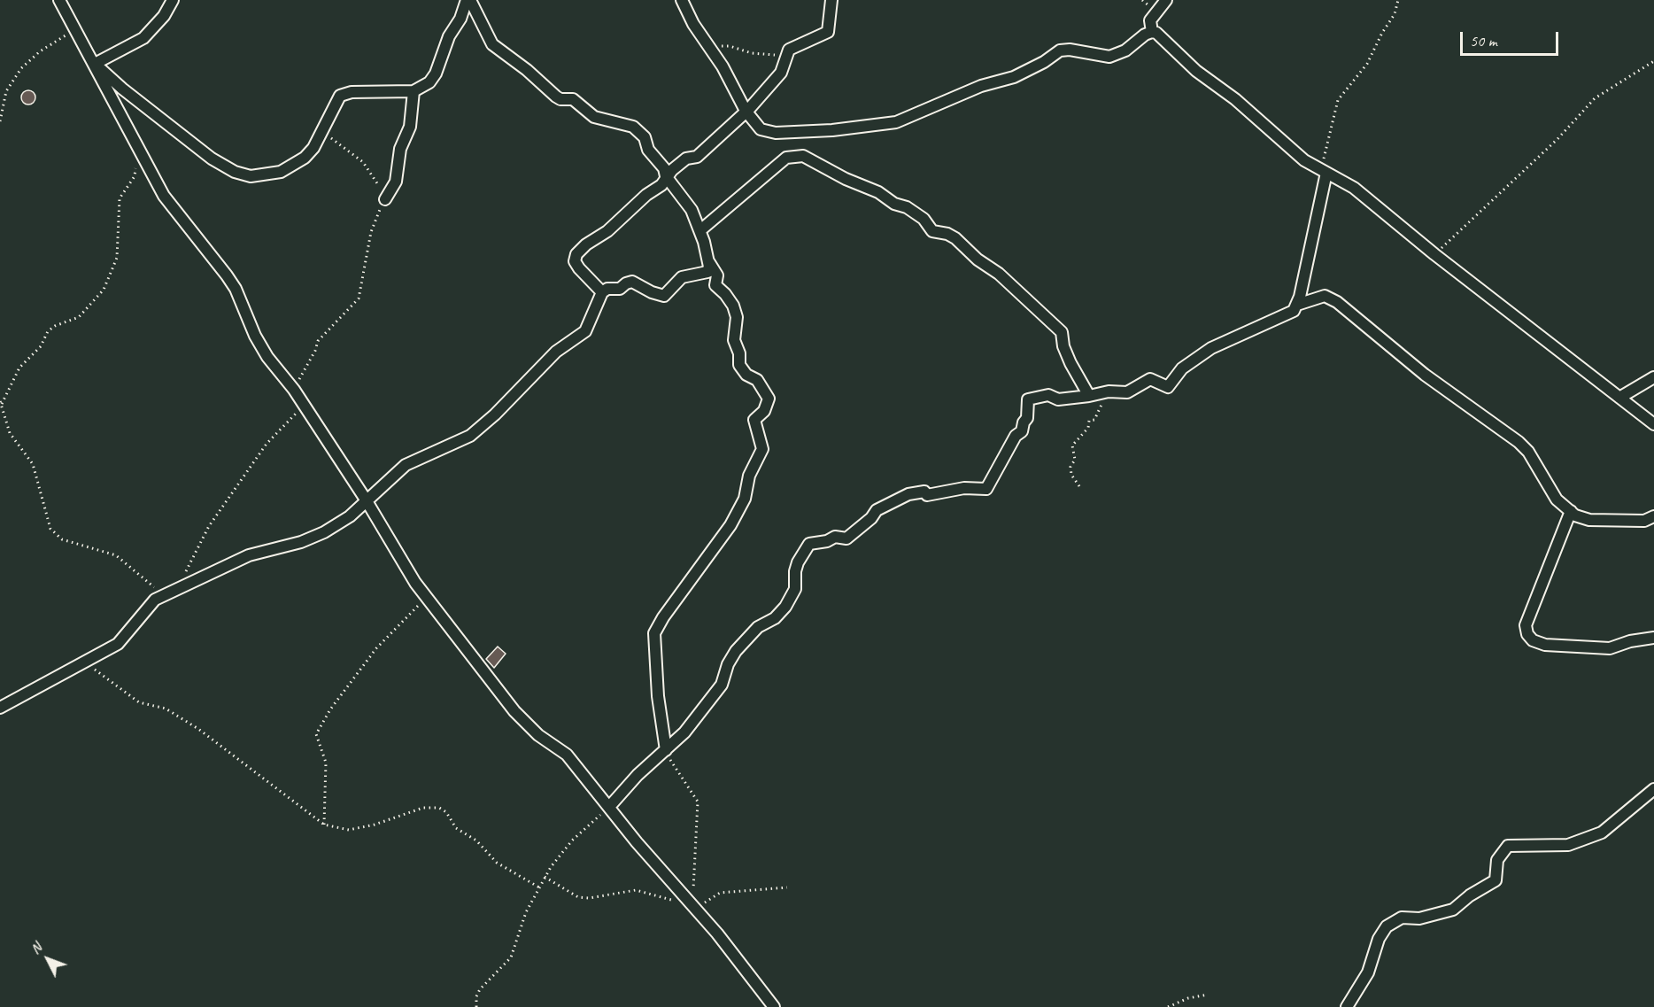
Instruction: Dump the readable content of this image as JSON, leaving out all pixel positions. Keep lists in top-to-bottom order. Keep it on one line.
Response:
{"scale_bar":"50 m","north":"top left"}
